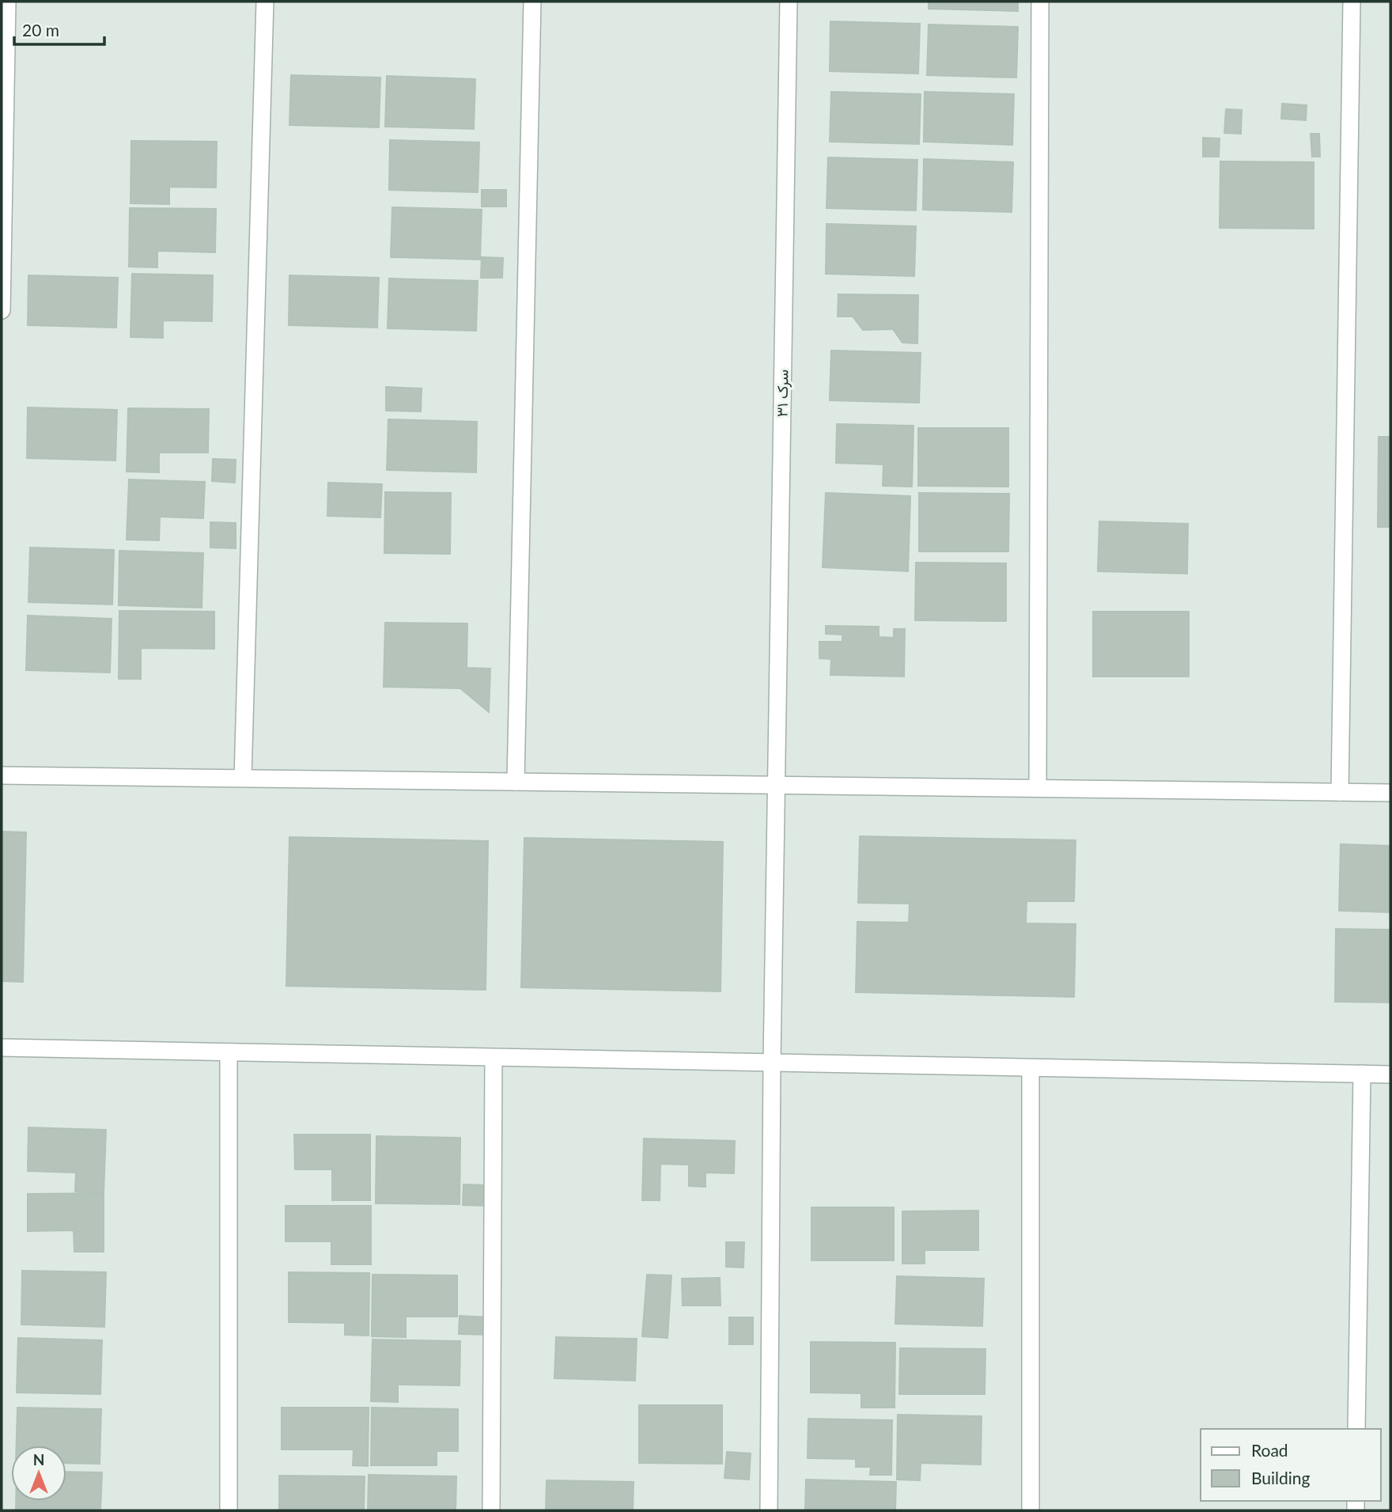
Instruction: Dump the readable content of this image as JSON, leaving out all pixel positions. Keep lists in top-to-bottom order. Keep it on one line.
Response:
{"streets":{"street":["سرک ۳۱"]},"legend":["Road","Building"],"scale_bar":"20 m","north":"top"}
